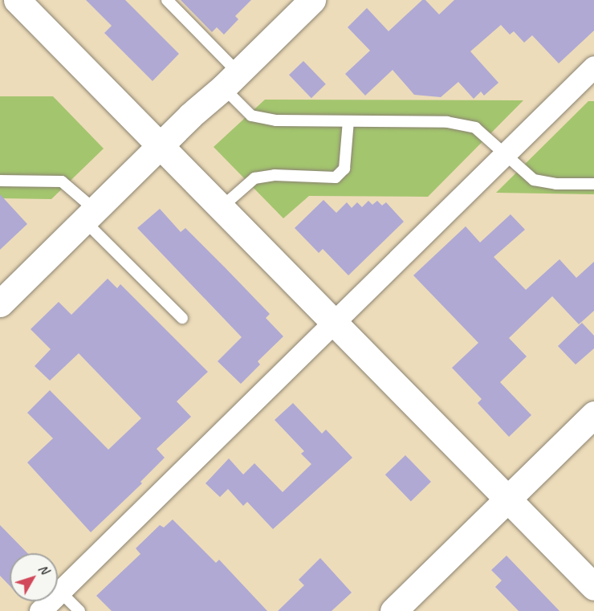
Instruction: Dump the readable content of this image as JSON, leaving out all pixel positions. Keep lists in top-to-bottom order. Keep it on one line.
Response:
{"north":"top right"}
